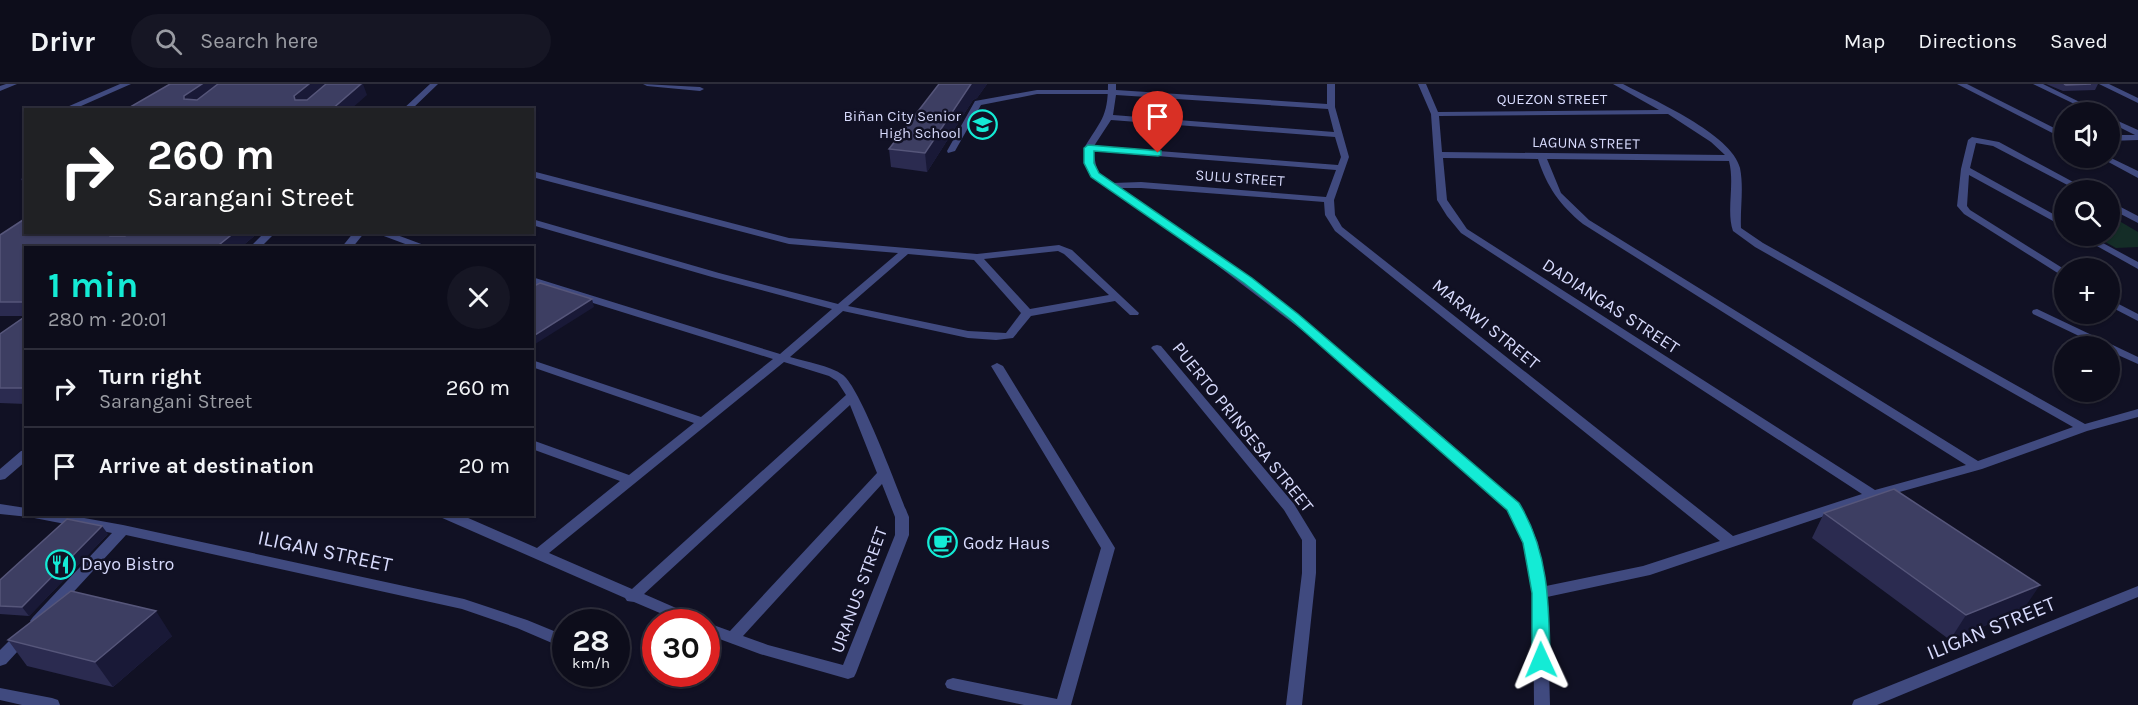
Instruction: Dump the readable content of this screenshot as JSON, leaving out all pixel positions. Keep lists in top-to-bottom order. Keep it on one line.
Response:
{"streets":{"street":["QUEZON STREET","LAGUNA STREET","SULU STREET","DADIANGAS STREET","MARAWI STREET","PUERTO PRINSESA STREET","ILIGAN STREET","URANUS STREET"]},"crossings":[["QUEZON STREET","DADIANGAS STREET"],["LAGUNA STREET","DADIANGAS STREET"],["SULU STREET","MARAWI STREET"]],"places":{"school or university":["Biñan City Senior High School"],"cafe":["Godz Haus"],"restaurant":["Dayo Bistro"]},"page":{"header":"Drivr","search":"Search here","nav":["Map","Directions","Saved"],"map_buttons":["+","−"],"turn":["260 m","Sarangani Street"],"heading":["1 min","280 m · 20:01"],"list":[{"name":"Turn right","note":"Sarangani Street","value":"260 m"},{"name":"Arrive at destination","value":"20 m"}],"speed":"28 km/h","limit":"30"}}
